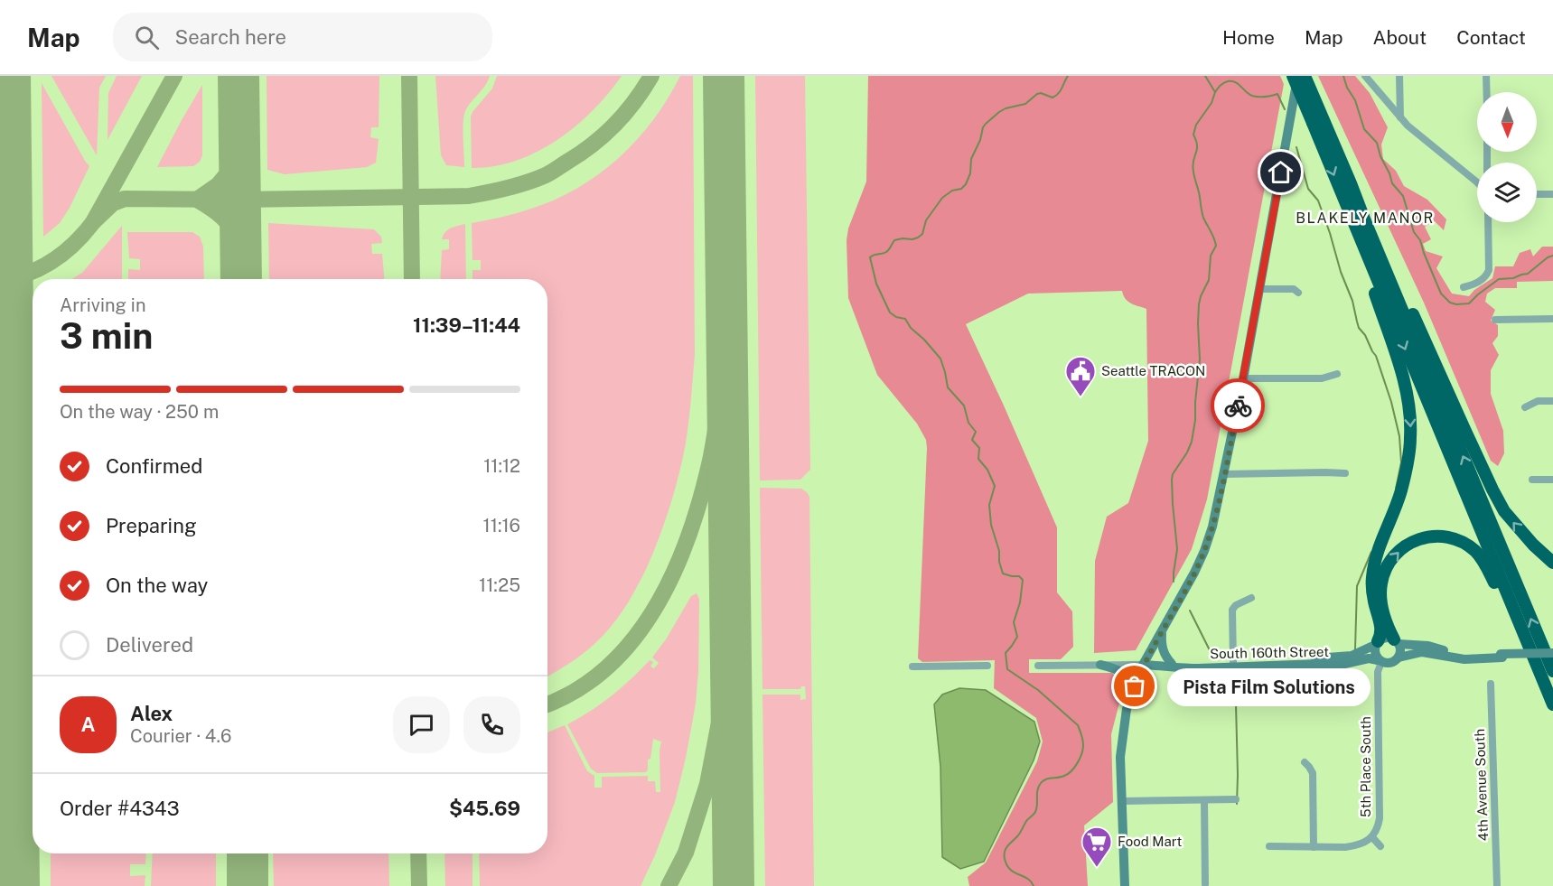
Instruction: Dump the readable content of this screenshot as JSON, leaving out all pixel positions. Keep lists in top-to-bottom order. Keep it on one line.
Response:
{"streets":{"main road":["South 160th Street"],"street":["5th Place South","4th Avenue South"]},"crossings":[["South 160th Street","5th Place South"]],"districts":["BLAKELY MANOR"],"places":{"public building":["Seattle TRACON"],"other":["Pista Film Solutions"],"supermarket":["Food Mart"]},"north":"bottom","page":{"header":"Map","search":"Search here","nav":["Home","Map","About","Contact"],"heading":["3 min","Arriving in","11:39–11:44"],"panel":["Alex","Courier · 4.6","Order #4343","$45.69"],"bar":"On the way · 250 m","list":[["Confirmed","11:12"],["Preparing","11:16"],["On the way","11:25"],"Delivered"],"bubble":"Pista Film Solutions","round":"A"}}
